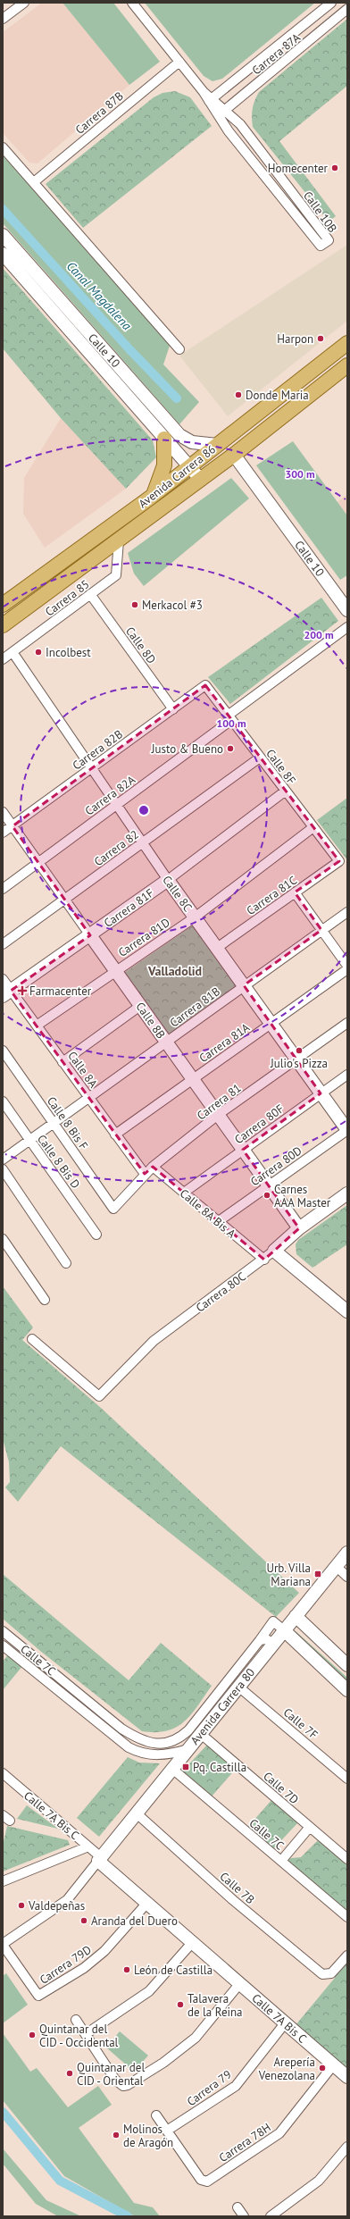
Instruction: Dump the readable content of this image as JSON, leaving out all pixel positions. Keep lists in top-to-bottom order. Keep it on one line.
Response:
{"streets":{"main road":["Avenida Carrera 86"],"street":["Carrera 87A","Carrera 87B","Calle 10B","Calle 10","Carrera 85","Calle 8D","Carrera 82B","Calle 8F","Carrera 82A","Carrera 82","Calle 8C","Carrera 81C","Carrera 81F","Carrera 81D","Carrera 81B","Calle 8B","Carrera 81A","Calle 8A","Carrera 81","Calle 8 Bis F","Carrera 80F","Calle 8 Bis D","Carrera 80D","Calle 8A Bis A","Carrera 80C","Calle 7C","Avenida Carrera 80","Calle 7F","Calle 7D","Calle 7A Bis C","Calle 7B","Carrera 79D","Carrera 79","Carrera 78H"]},"crossings":[["Carrera 87A","Calle 10B"],["Carrera 87B","Calle 10B"],["Calle 10","Avenida Carrera 86"],["Avenida Carrera 86","Carrera 85"],["Carrera 85","Calle 8D"],["Carrera 85","Calle 8C"],["Calle 8D","Carrera 82B"],["Carrera 82B","Calle 8F"],["Carrera 82B","Calle 8C"],["Carrera 82B","Calle 8B"],["Calle 8F","Carrera 82A"],["Calle 8F","Carrera 82"],["Calle 8F","Carrera 81C"],["Calle 8F","Carrera 81F"],["Calle 8F","Carrera 81D"],["Carrera 82A","Calle 8C"],["Carrera 82A","Calle 8B"],["Carrera 82","Calle 8C"],["Carrera 82","Calle 8B"],["Calle 8C","Carrera 81C"],["Calle 8C","Carrera 81F"],["Calle 8C","Carrera 81D"],["Calle 8C","Carrera 81B"],["Calle 8C","Carrera 81A"],["Calle 8C","Carrera 81"],["Calle 8C","Carrera 80F"],["Calle 8C","Carrera 80D"],["Carrera 81F","Calle 8B"],["Carrera 81F","Calle 8A"],["Carrera 81D","Calle 8B"],["Carrera 81D","Calle 8A"],["Carrera 81B","Calle 8B"],["Carrera 81B","Calle 8A"],["Carrera 81B","Calle 8 Bis F"],["Carrera 81B","Calle 8 Bis D"],["Calle 8B","Carrera 81A"],["Calle 8B","Carrera 81"],["Calle 8B","Carrera 80F"],["Calle 8B","Carrera 80D"],["Calle 8B","Carrera 80C"],["Carrera 81A","Calle 8A"],["Calle 8A","Carrera 81"],["Carrera 81","Calle 8 Bis F"],["Carrera 81","Calle 8A Bis A"],["Carrera 80F","Calle 8A Bis A"],["Carrera 80D","Calle 8A Bis A"],["Calle 8A Bis A","Carrera 80C"],["Calle 7C","Avenida Carrera 80"],["Avenida Carrera 80","Calle 7F"],["Avenida Carrera 80","Calle 7D"],["Avenida Carrera 80","Calle 7A Bis C"],["Avenida Carrera 80","Calle 7B"],["Calle 7A Bis C","Carrera 79D"],["Calle 7A Bis C","Carrera 79"],["Calle 7A Bis C","Carrera 78H"],["Carrera 79","Carrera 78H"]],"districts":["Valladolid"],"water":["Canal Magdalena"],"places":{"other":["Homecenter","Harpon","Donde Maria","Merkacol #3","Incolbest","Justo & Bueno","Julio's Pizza","Carnes AAA Master","Valdepeñas","Aranda del Duero","León de Castilla","Talavera de la Reina","Quintanar del CID - Occidental","Arepería Venezolana","Quintanar del CID - Oriental","Molinos de Aragón"],"health":["Farmacenter"],"transit":["Urb. Villa Mariana","Pq. Castilla"]},"rings":["300 m","200 m","100 m"]}
